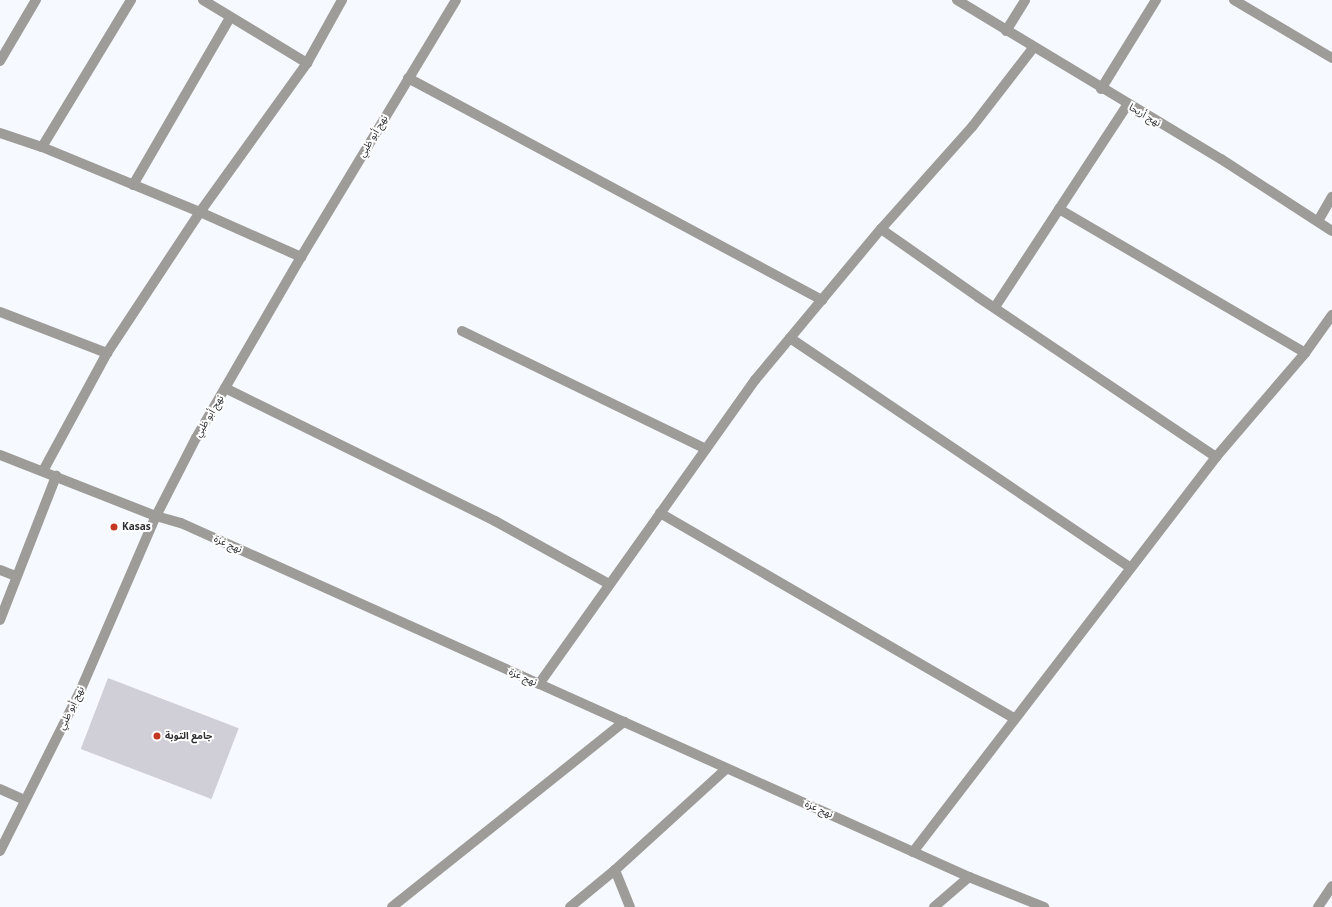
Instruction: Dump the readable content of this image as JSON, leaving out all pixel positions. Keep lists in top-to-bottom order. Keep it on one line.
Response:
{"streets":{"street":["نهج أريحا","نهج أبو ظبي","نهج غزة"]},"crossings":[["نهج أبو ظبي","نهج غزة"]],"places":["Kasas","جامع التوبة"]}
